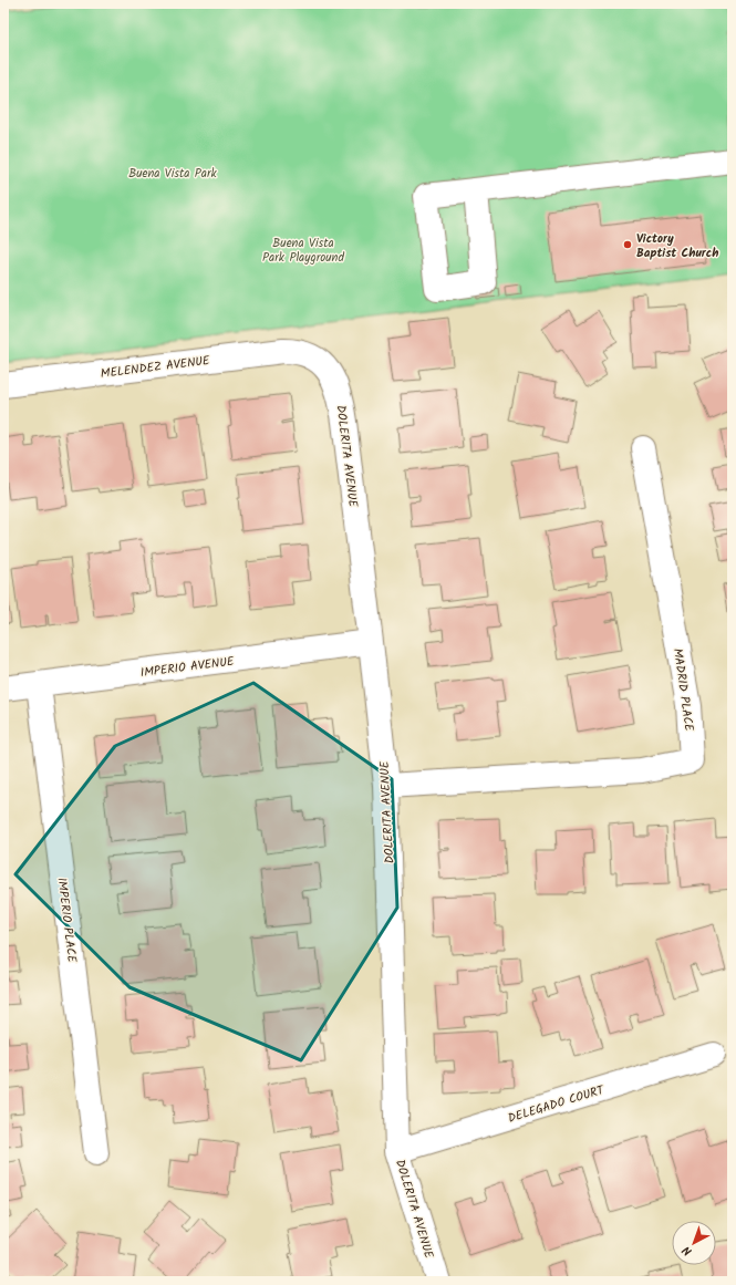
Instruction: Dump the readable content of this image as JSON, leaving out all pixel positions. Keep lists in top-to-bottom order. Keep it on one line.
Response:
{"streets":{"street":["MELENDEZ AVENUE","DOLERITA AVENUE","IMPERIO AVENUE","MADRID PLACE","IMPERIO PLACE","DELEGADO COURT"]},"crossings":[["MELENDEZ AVENUE","DOLERITA AVENUE"],["DOLERITA AVENUE","IMPERIO AVENUE"],["DOLERITA AVENUE","MADRID PLACE"],["DOLERITA AVENUE","DELEGADO COURT"],["IMPERIO AVENUE","IMPERIO PLACE"]],"parks":["Buena Vista Park","Buena Vista Park Playground"],"places":["Victory Baptist Church"],"north":"bottom left"}
